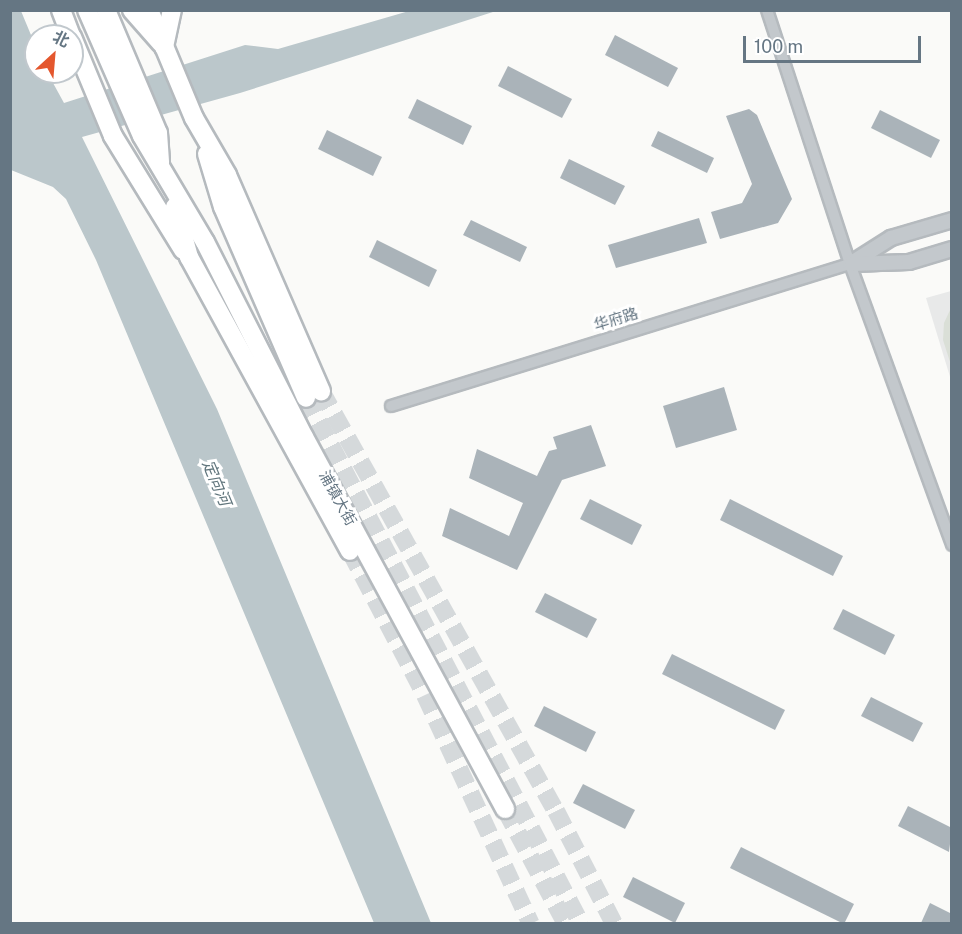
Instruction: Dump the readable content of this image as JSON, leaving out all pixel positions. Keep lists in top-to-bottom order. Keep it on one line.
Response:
{"streets":{"main road":["浦镇大街"],"street":["华府路"]},"water":["定向河"],"scale_bar":"100 m","north":"top right"}
